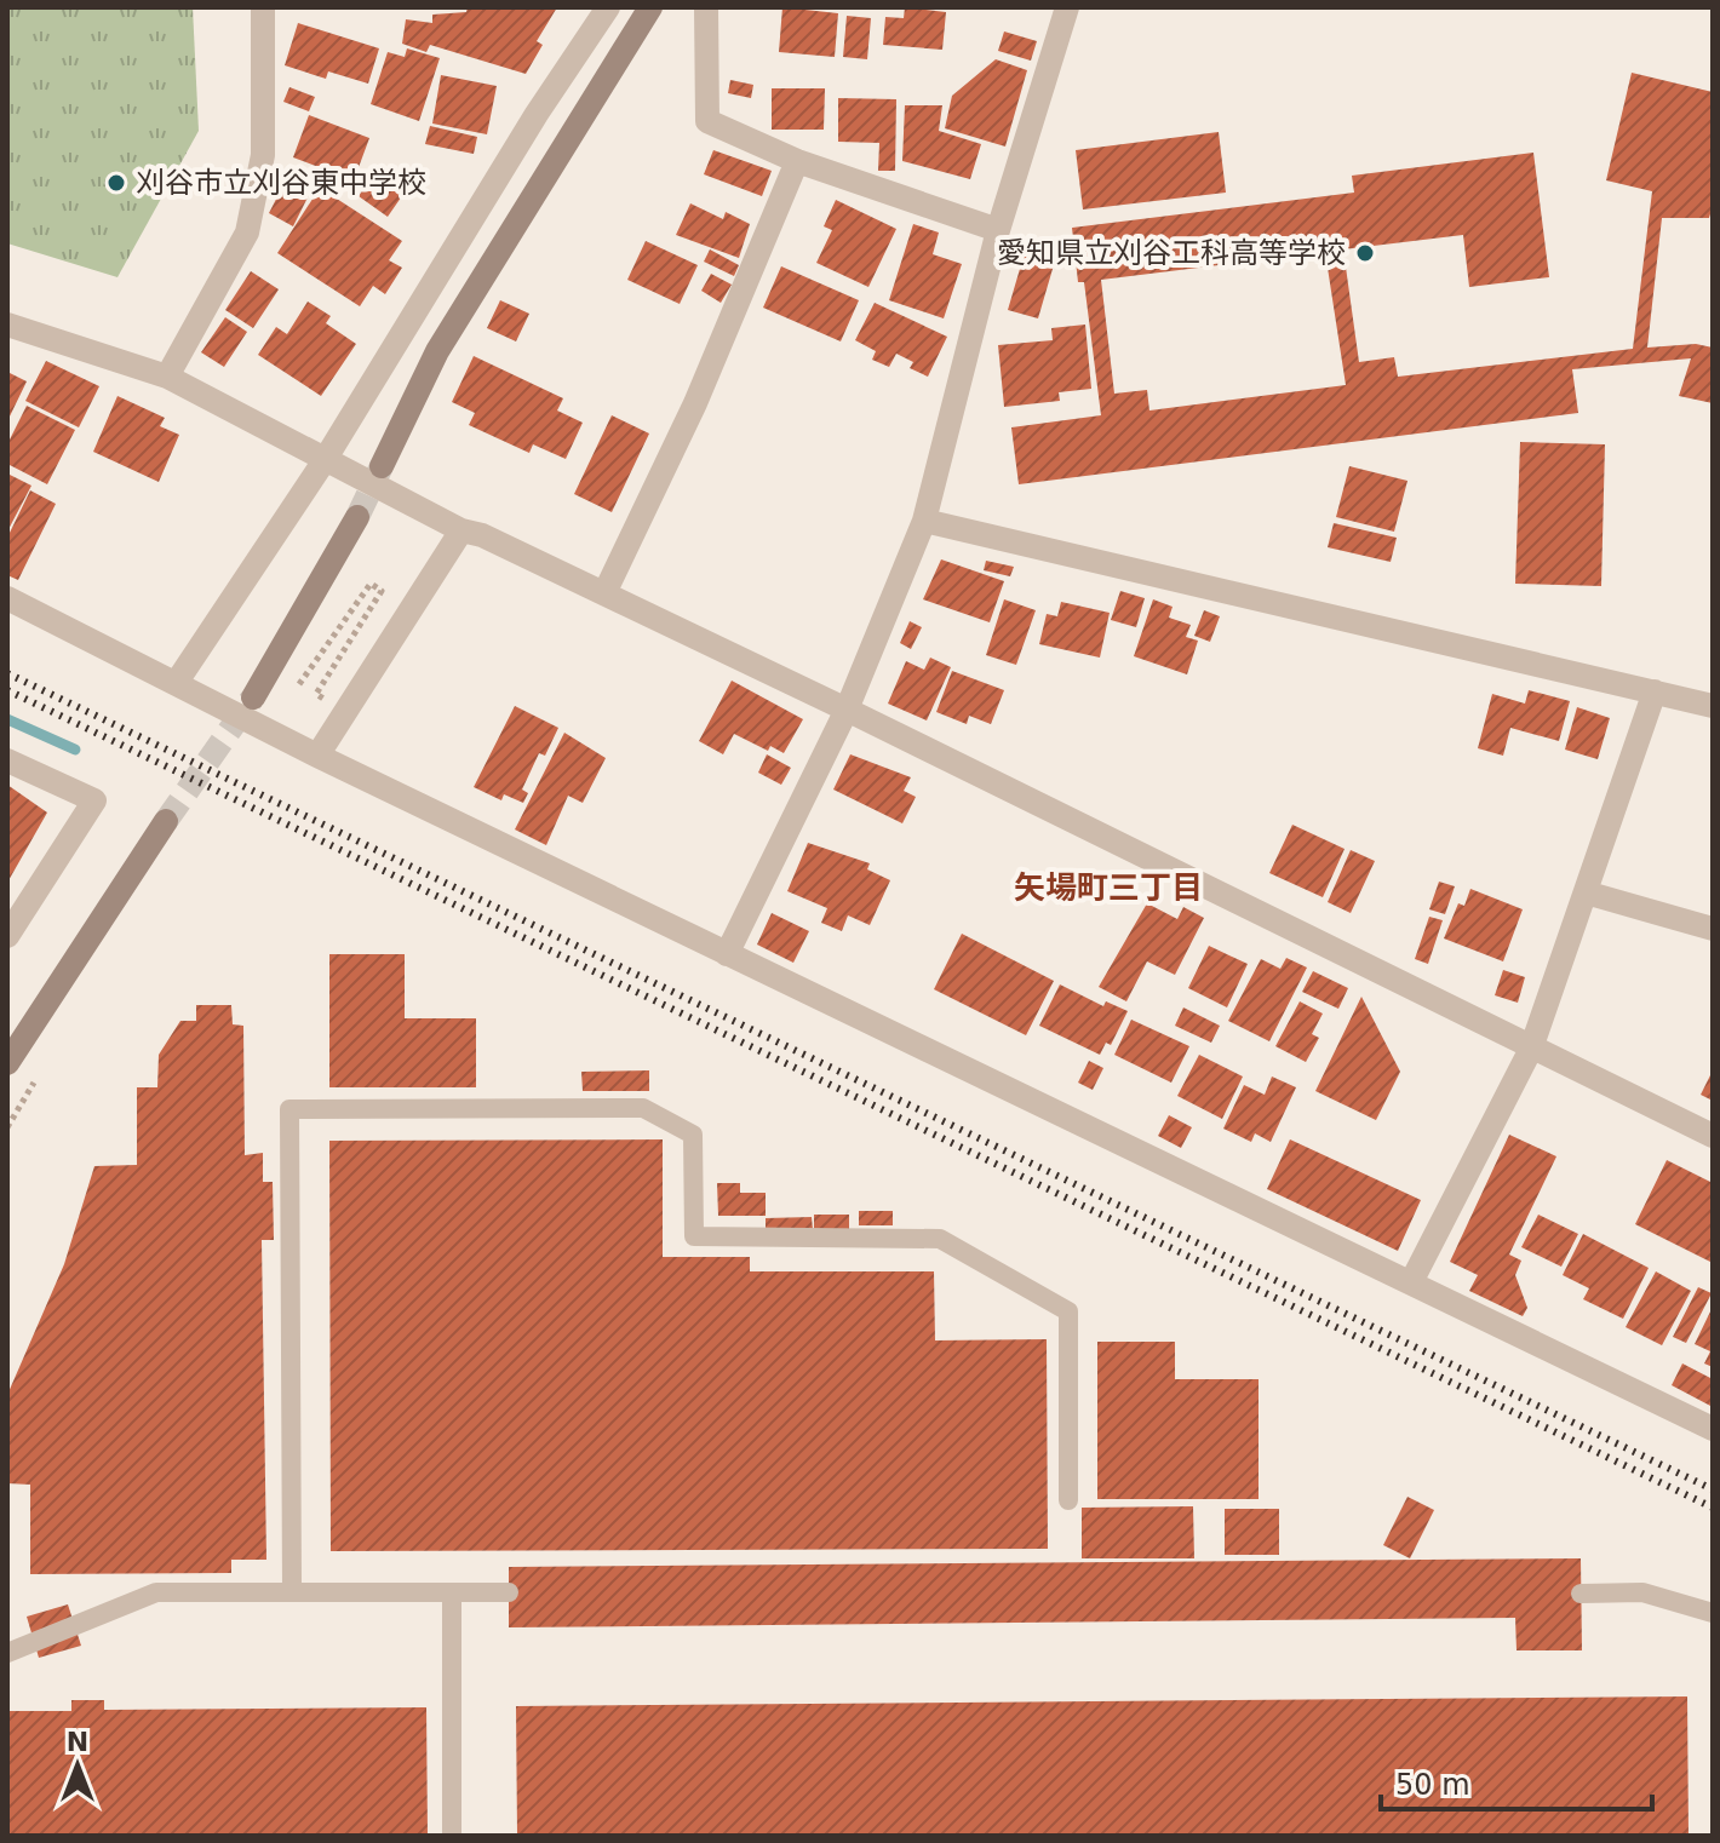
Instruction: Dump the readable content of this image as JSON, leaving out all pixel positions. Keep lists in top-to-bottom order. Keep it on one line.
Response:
{"districts":["矢場町三丁目"],"places":["刈谷市立刈谷東中学校","愛知県立刈谷工科高等学校"],"scale_bar":"50 m","north":"top"}
